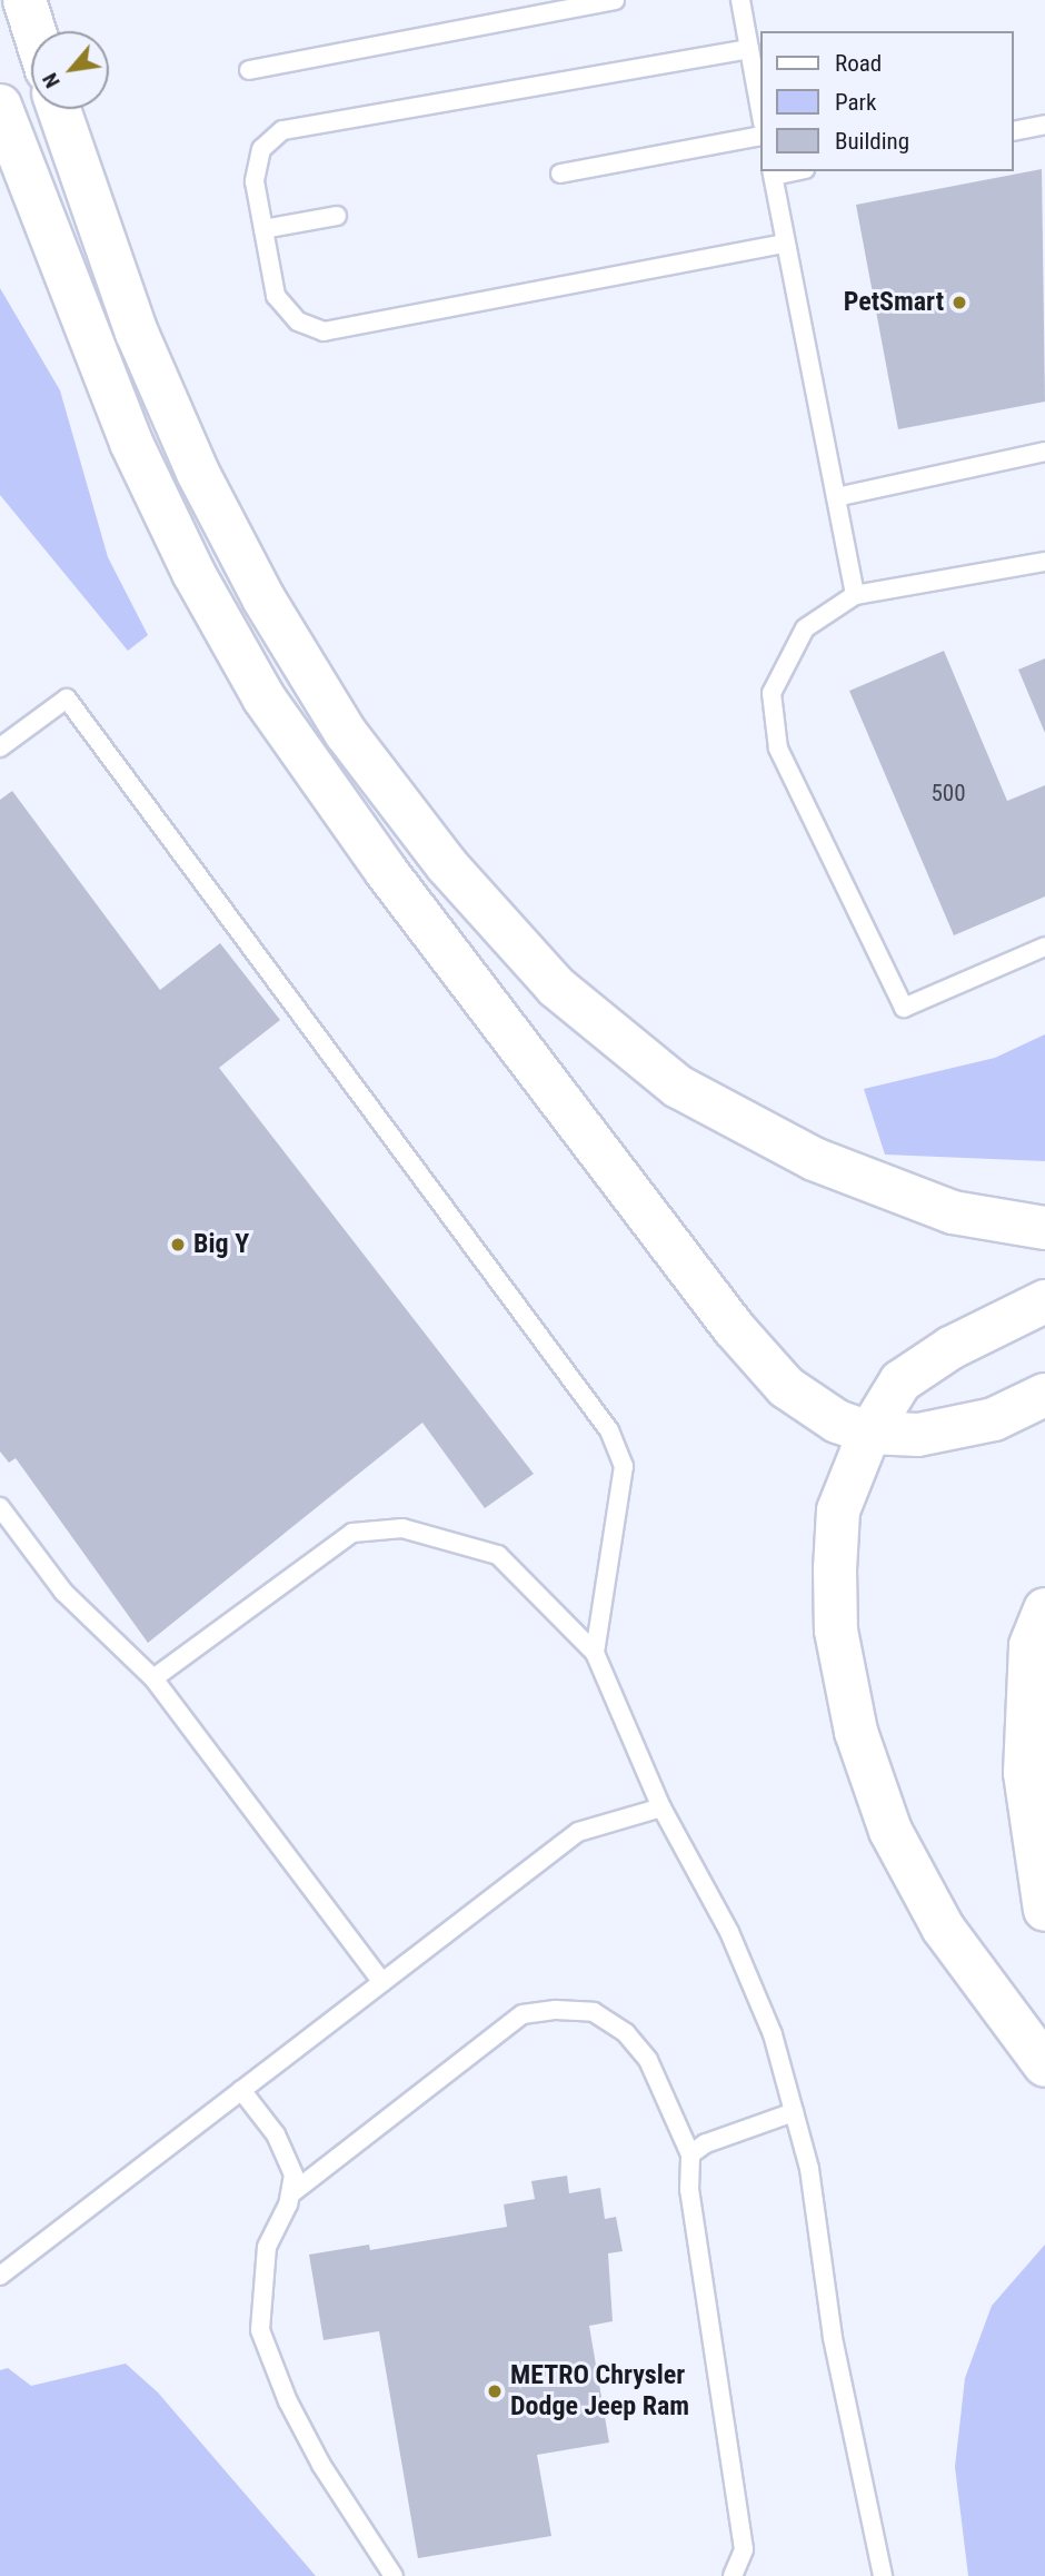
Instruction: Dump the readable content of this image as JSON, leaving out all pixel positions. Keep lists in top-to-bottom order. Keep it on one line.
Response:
{"places":["PetSmart","Big Y","METRO Chrysler Dodge Jeep Ram"],"house_numbers":["500"],"legend":["Road","Park","Building"],"north":"bottom left"}
